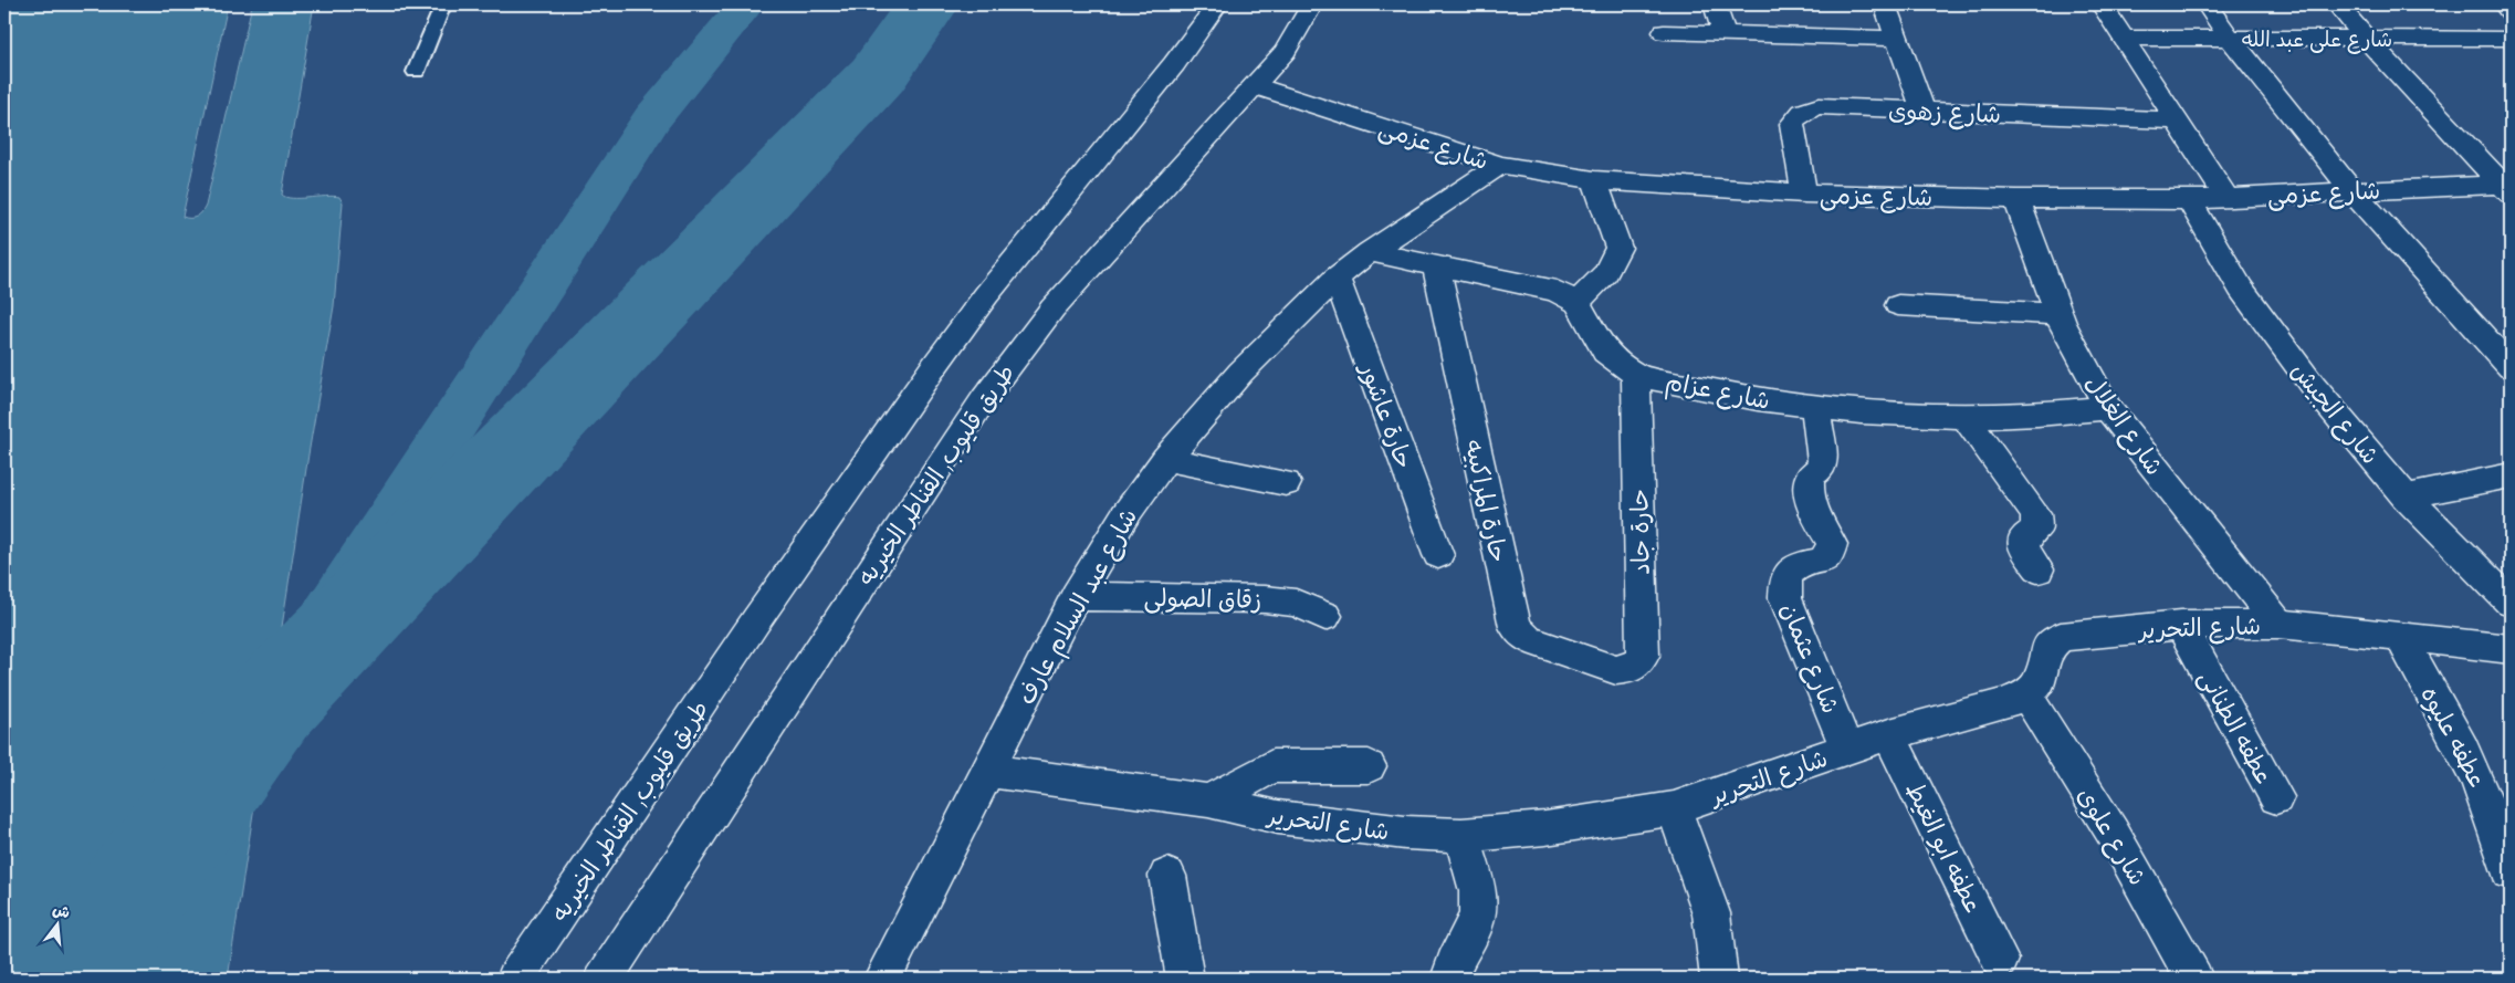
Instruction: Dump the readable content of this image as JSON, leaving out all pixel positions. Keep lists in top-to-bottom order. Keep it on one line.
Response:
{"streets":{"street":["شارع على عبد الله","شارع زهوى","شارع عزمى","شارع عزام","شارع الجيش","حارة عاشور","شارع الغلال","طريق قليوب, القناطر الخيريه","حارة المراكبيه","حارة جاد","زقاق الصولى","شارع عبد السلام عارف","شارع التحرير","شارع عثمان","عطفه الطنانى","عطفه عليوه","شارع علوى","عطفه ابو الغيط"]},"crossings":[["شارع زهوى","شارع عزمى"],["شارع عزمى","شارع الجيش"],["شارع عزمى","شارع الغلال"],["شارع عزمى","طريق قليوب, القناطر الخيريه"],["شارع عزمى","شارع عبد السلام عارف"],["شارع عزام","شارع الغلال"],["شارع عزام","حارة جاد"],["شارع عزام","شارع عثمان"],["حارة عاشور","شارع عبد السلام عارف"],["شارع الغلال","شارع التحرير"],["حارة المراكبيه","حارة جاد"],["زقاق الصولى","شارع عبد السلام عارف"],["شارع عبد السلام عارف","شارع التحرير"],["شارع التحرير","شارع عثمان"],["شارع التحرير","عطفه الطنانى"],["شارع التحرير","عطفه عليوه"],["شارع التحرير","شارع علوى"],["شارع التحرير","عطفه ابو الغيط"]],"north":"top"}
